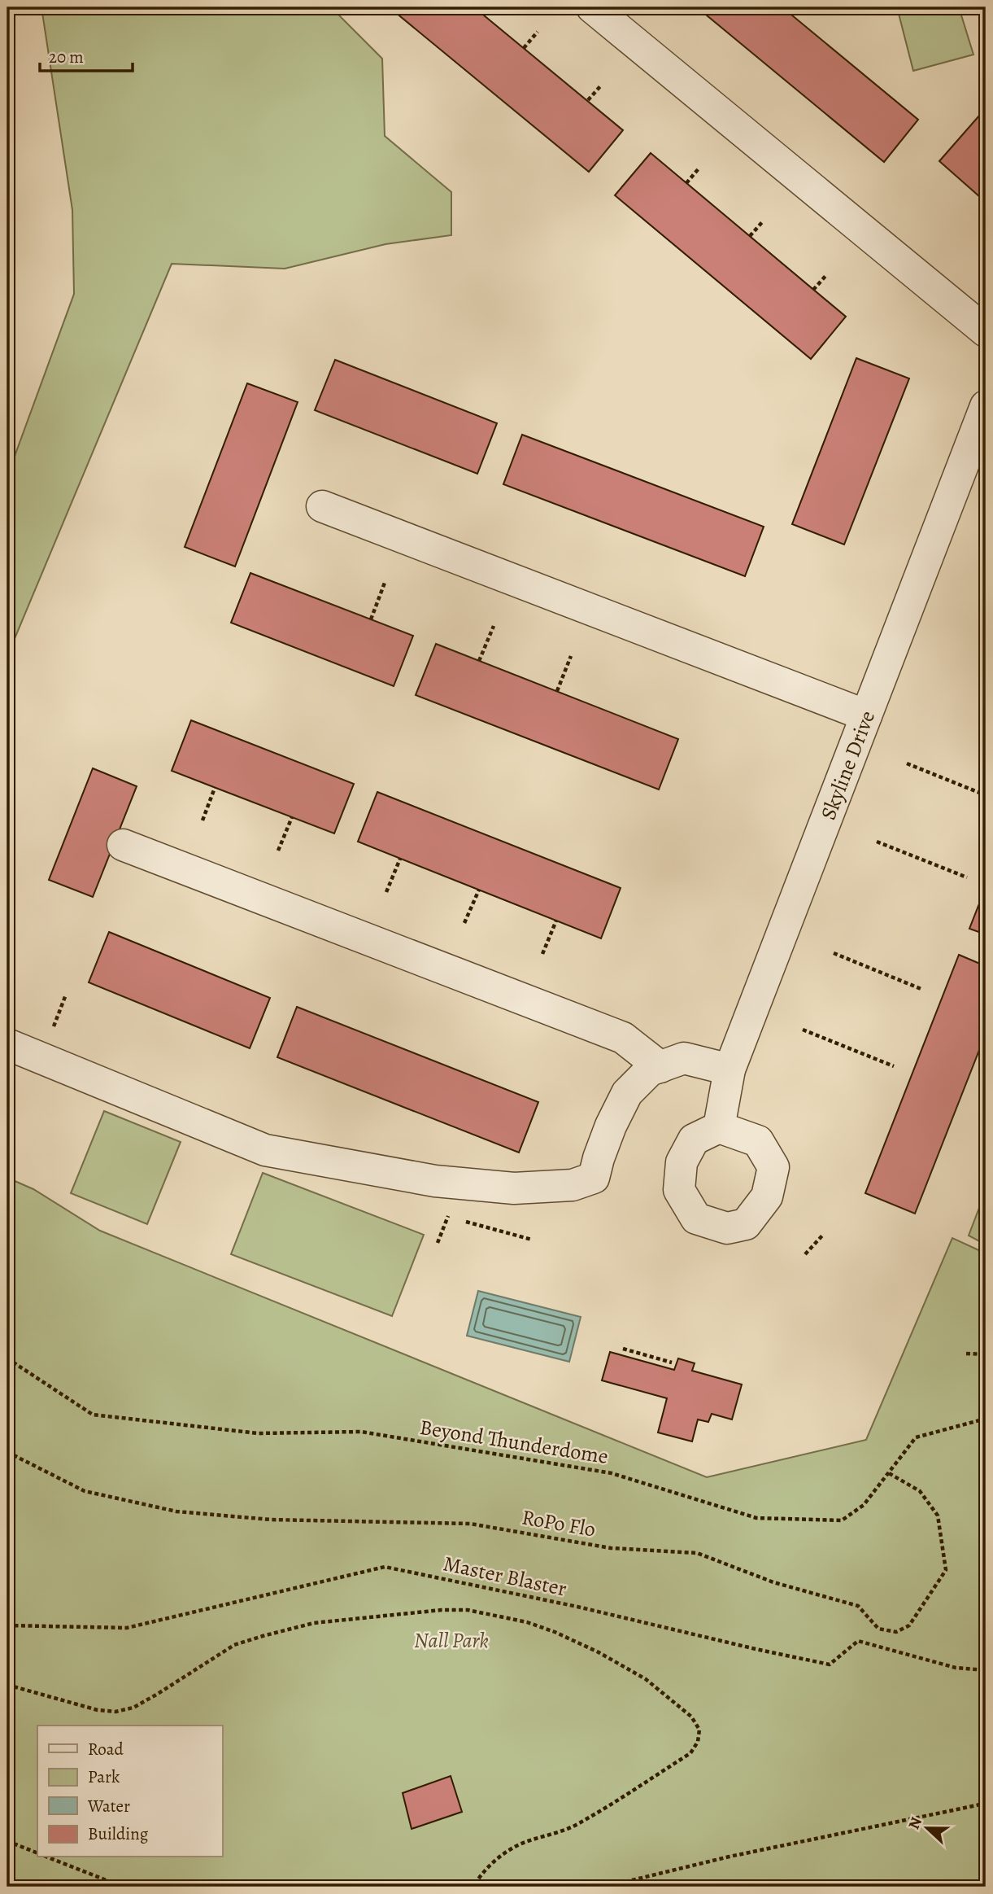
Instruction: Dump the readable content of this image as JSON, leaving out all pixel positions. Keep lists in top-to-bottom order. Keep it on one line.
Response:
{"streets":{"street":["Skyline Drive"],"path":["Beyond Thunderdome","RoPo Flo","Master Blaster"]},"crossings":[["Beyond Thunderdome","RoPo Flo"]],"parks":["Nall Park"],"legend":["Road","Park","Water","Building"],"scale_bar":"20 m","north":"left"}
